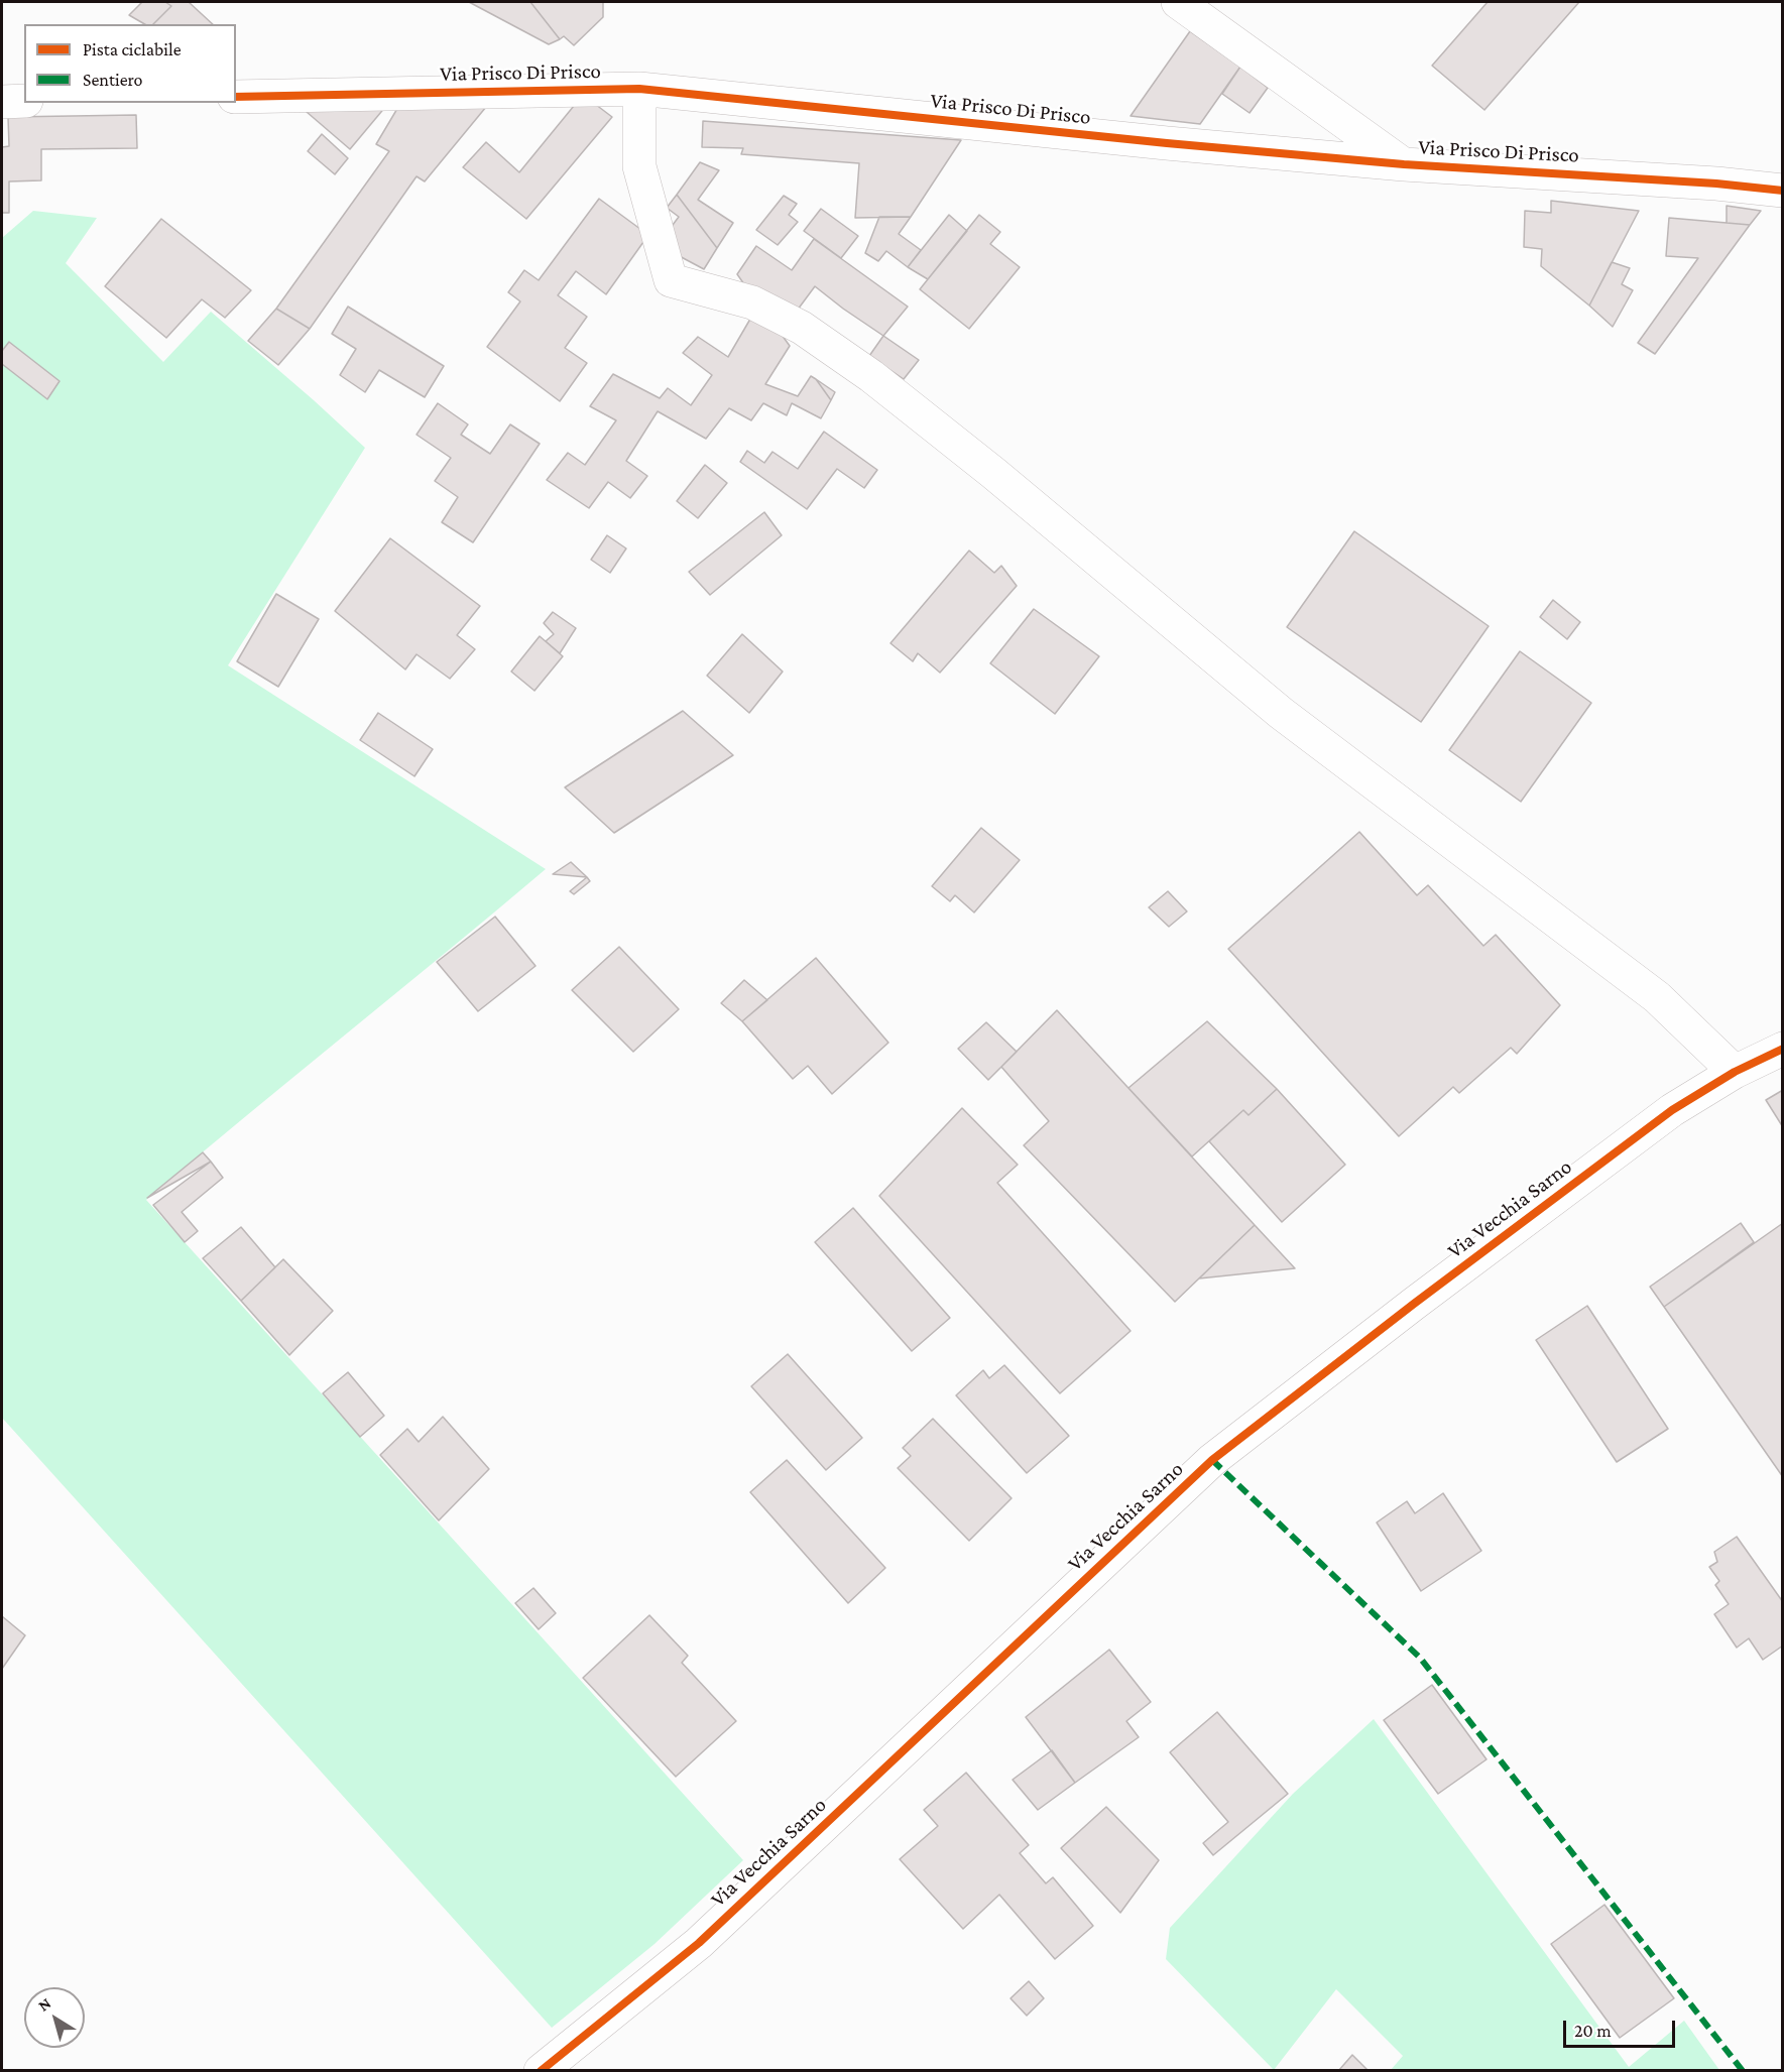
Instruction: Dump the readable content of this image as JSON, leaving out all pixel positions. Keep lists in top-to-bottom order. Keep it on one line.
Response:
{"streets":{"street":["Via Prisco Di Prisco","Via Vecchia Sarno"]},"legend":["Pista ciclabile","Sentiero"],"scale_bar":"20 m","north":"top left"}
